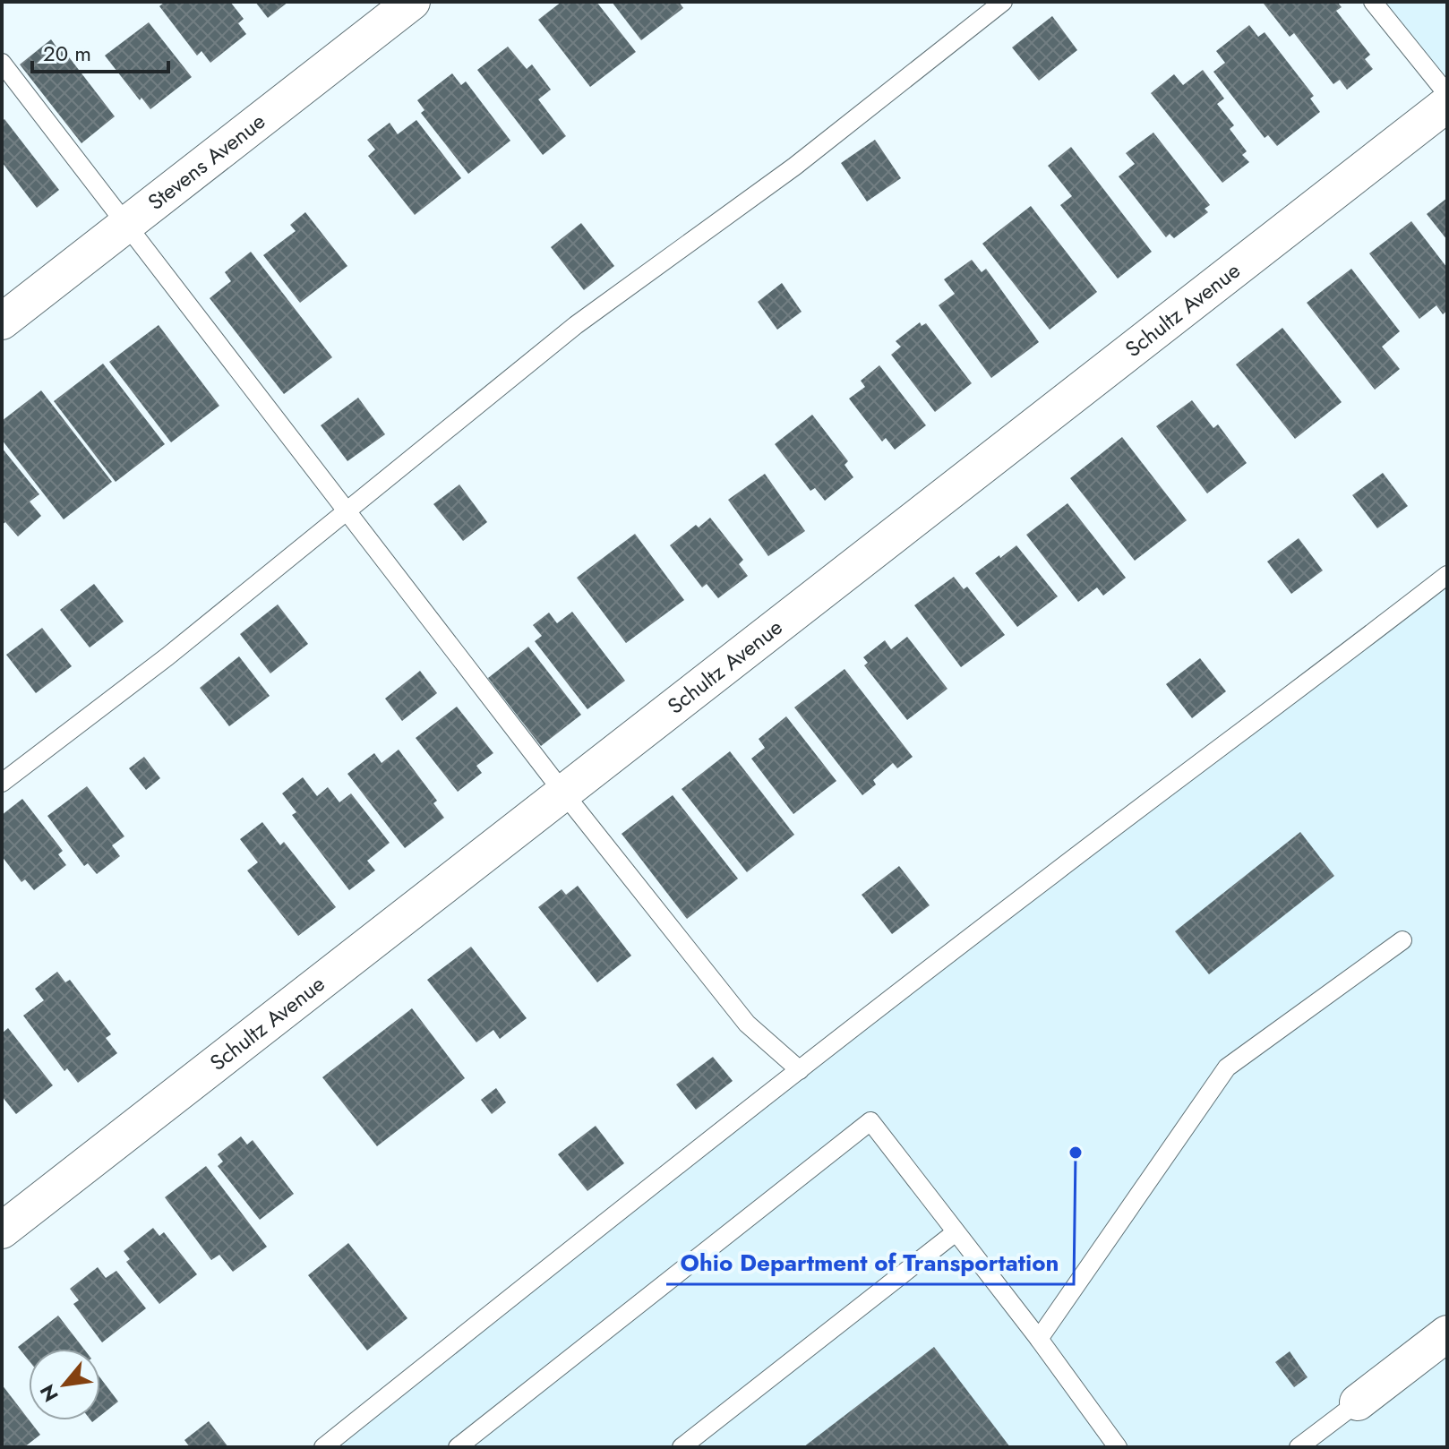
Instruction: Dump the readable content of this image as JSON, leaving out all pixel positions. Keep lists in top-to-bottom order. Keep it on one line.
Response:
{"streets":{"street":["Stevens Avenue","Schultz Avenue"]},"places":["Ohio Department of Transportation"],"scale_bar":"20 m","north":"bottom left"}
